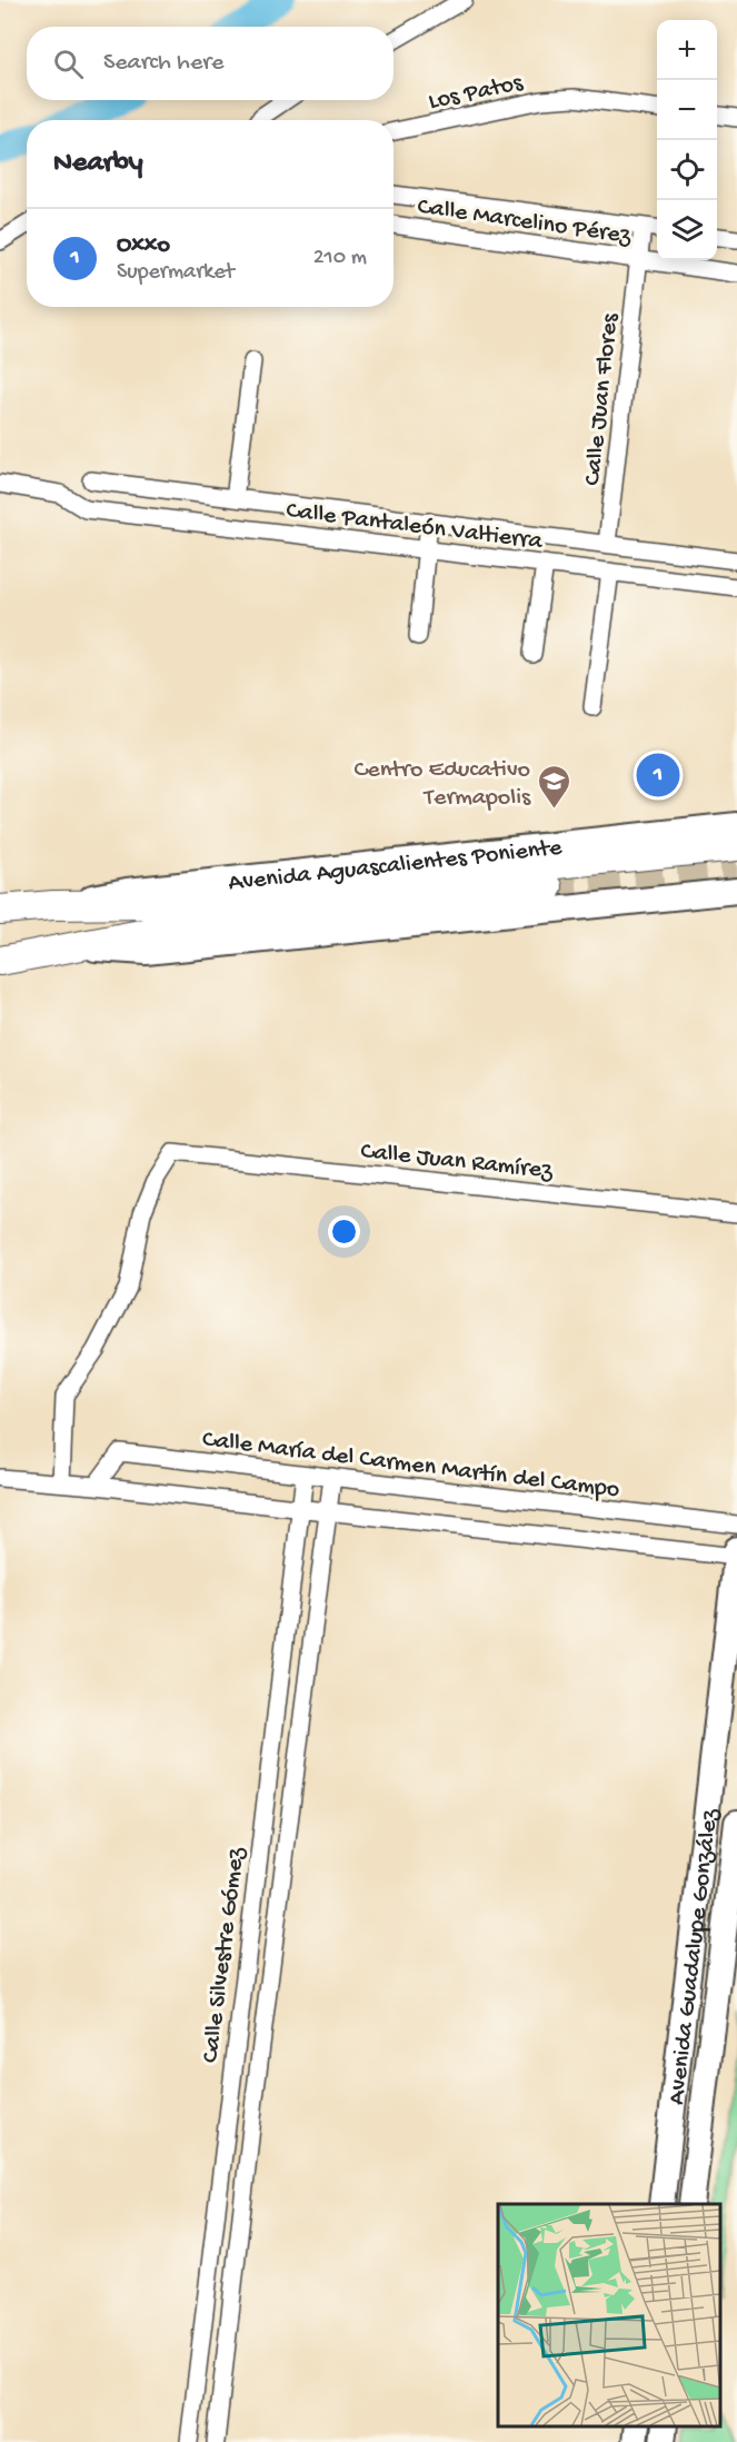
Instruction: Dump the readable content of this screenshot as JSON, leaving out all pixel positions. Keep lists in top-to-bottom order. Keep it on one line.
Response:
{"streets":{"main road":["Avenida Aguascalientes Poniente"],"street":["Los Patos","Calle Marcelino Pérez","Calle Juan Flores","Calle Pantaleón Valtierra","Calle Juan Ramírez","Calle María del Carmen Martín del Campo","Calle Silvestre Gómez","Avenida Guadalupe González"]},"crossings":[["Calle Marcelino Pérez","Calle Juan Flores"],["Calle Juan Flores","Calle Pantaleón Valtierra"],["Calle María del Carmen Martín del Campo","Calle Silvestre Gómez"]],"places":{"school or university":["Centro Educativo Termapolis"]},"page":{"map_buttons":["+","−"],"search":"Search here","heading":"Nearby","list":[{"mark":"1","name":"Oxxo","note":"Supermarket","value":"210 m"}],"pins":"1"}}
